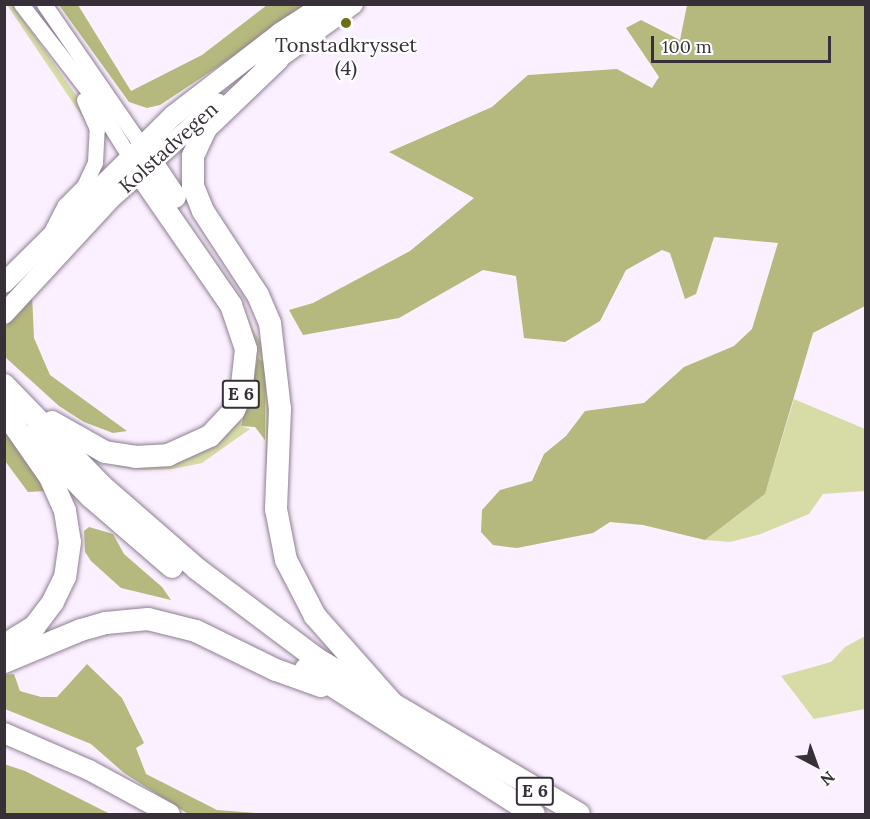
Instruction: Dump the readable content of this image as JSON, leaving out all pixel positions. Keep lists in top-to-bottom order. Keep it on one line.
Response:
{"streets":{"highway":["E 6"],"main road":["Kolstadvegen"]},"crossings":[["Kolstadvegen","E 6"]],"places":["Tonstadkrysset (4)"],"scale_bar":"100 m","north":"bottom right"}
